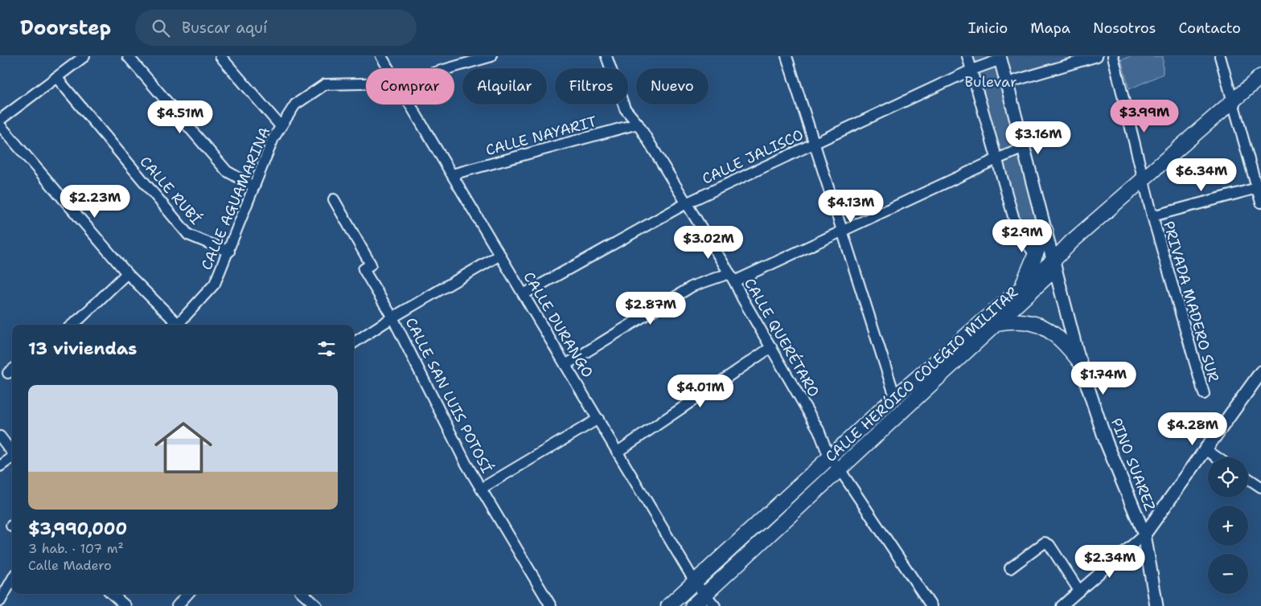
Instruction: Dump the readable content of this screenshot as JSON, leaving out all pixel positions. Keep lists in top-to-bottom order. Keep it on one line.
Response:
{"streets":{"main road":["CALLE HERÓICO COLEGIO MILITAR"],"street":["CALLE NAYARIT","CALLE JALISCO","CALLE RUBÍ","CALLE AGUAMARINA","PRIVADA MADERO SUR","CALLE DURANGO","CALLE QUERÉTARO","CALLE SAN LUIS POTOSÍ","PINO SUAREZ"]},"crossings":[["CALLE NAYARIT","CALLE DURANGO"],["CALLE NAYARIT","CALLE QUERÉTARO"],["CALLE JALISCO","CALLE DURANGO"],["CALLE JALISCO","CALLE QUERÉTARO"],["CALLE JALISCO","PINO SUAREZ"],["CALLE RUBÍ","CALLE AGUAMARINA"],["PRIVADA MADERO SUR","CALLE HERÓICO COLEGIO MILITAR"],["CALLE DURANGO","CALLE HERÓICO COLEGIO MILITAR"],["CALLE QUERÉTARO","CALLE HERÓICO COLEGIO MILITAR"],["CALLE HERÓICO COLEGIO MILITAR","PINO SUAREZ"]],"parks":["Bulevar"],"page":{"header":"Doorstep","search":"Buscar aquí","nav":["Inicio","Mapa","Nosotros","Contacto"],"chip":["Comprar","Alquilar","Filtros","Nuevo"],"price":["$3.99M","$4.51M","$3.16M","$6.34M","$2.23M","$4.13M","$2.9M","$3.02M","$2.87M","$1.74M","$4.01M","$4.28M","$2.34M"],"heading":"13 viviendas","list":[{"name":"$3,990,000","note":"3 hab. · 107 m² · Calle Madero"}],"map_buttons":["+","−"]}}
